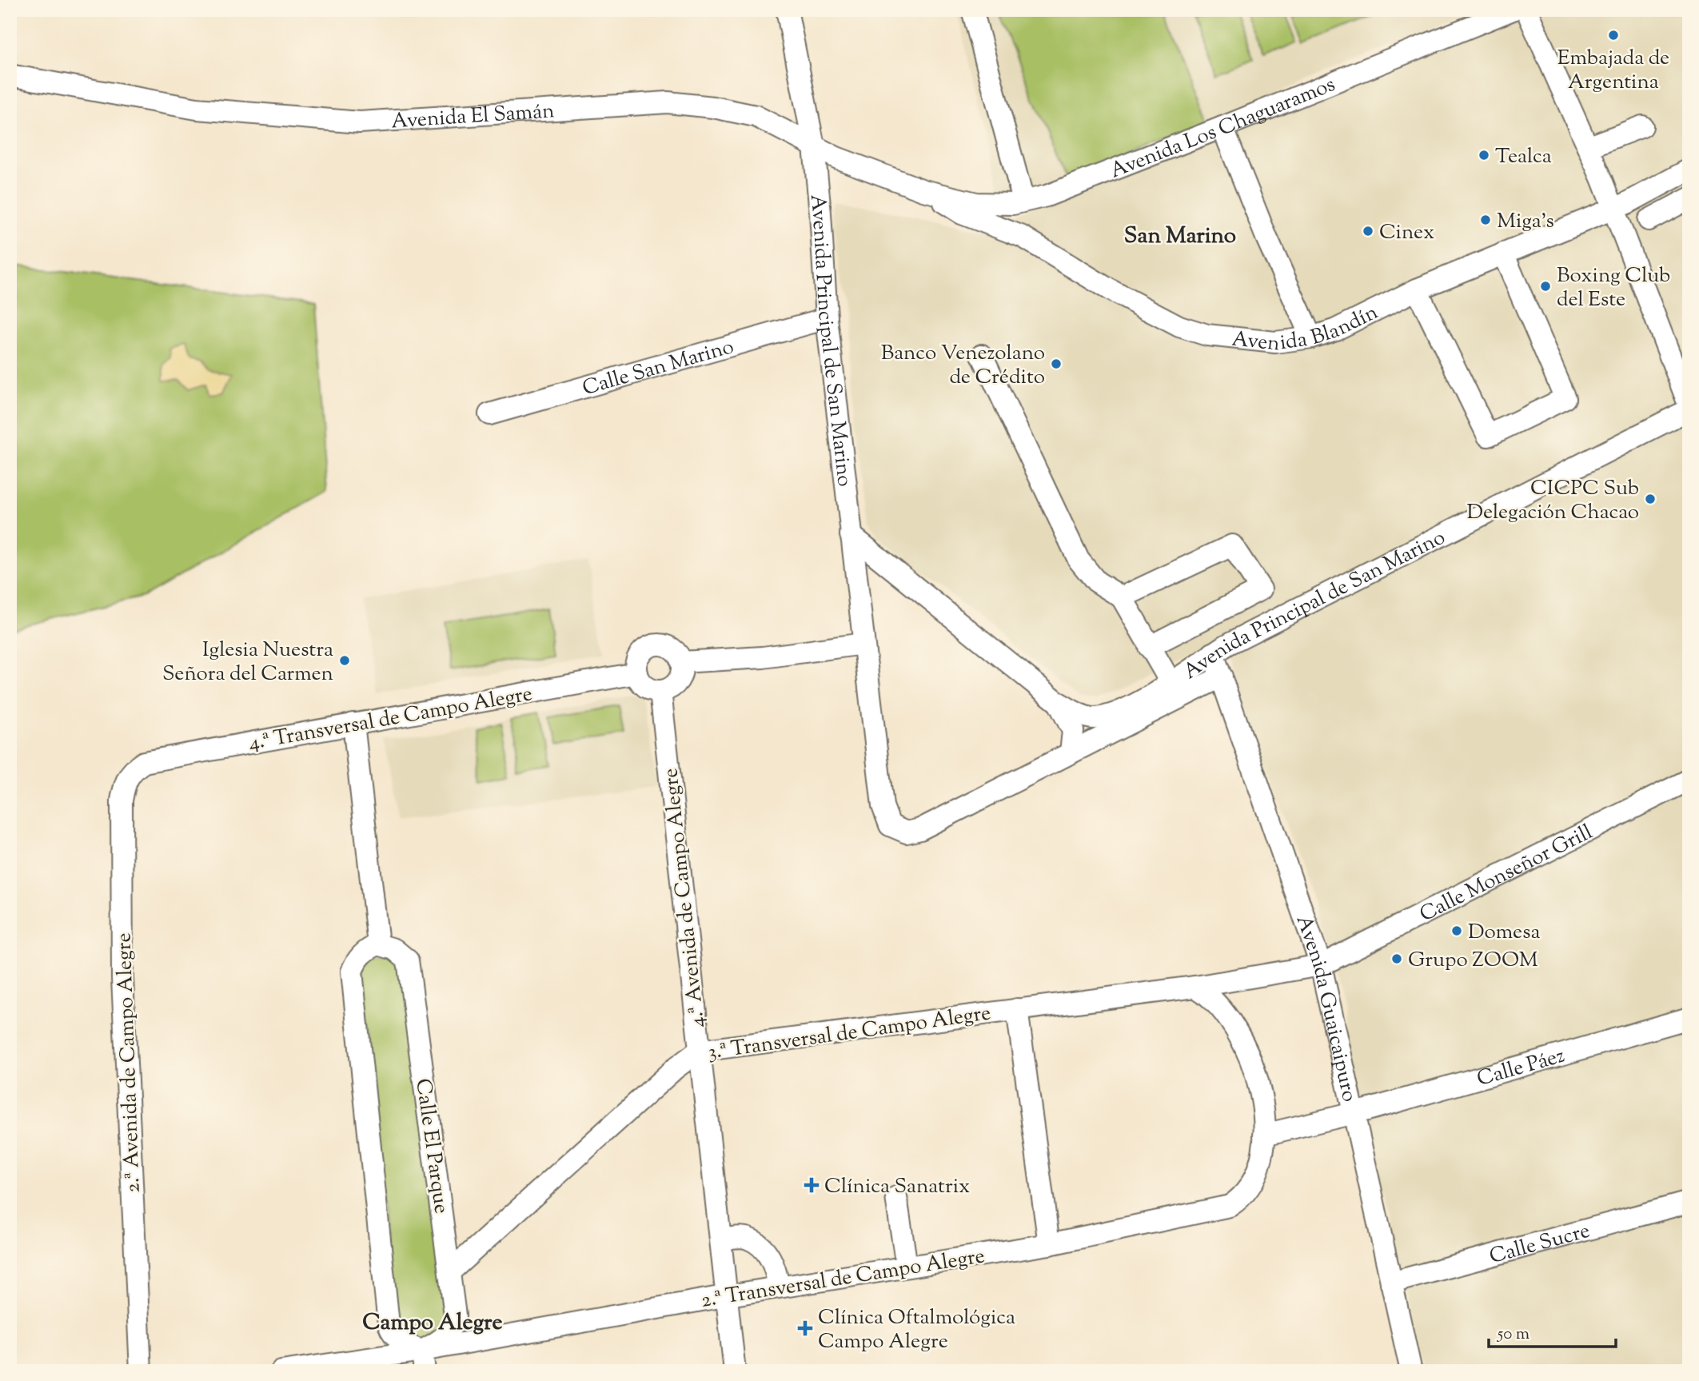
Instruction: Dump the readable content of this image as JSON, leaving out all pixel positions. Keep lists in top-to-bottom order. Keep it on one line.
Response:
{"streets":{"street":["Avenida El Samán","Avenida Los Chaguaramos","Avenida Blandín","Avenida Principal de San Marino","Calle San Marino","4.ª Transversal de Campo Alegre","Calle Monseñor Grill","4.ª Avenida de Campo Alegre","Avenida Guaicaipuro","3.ª Transversal de Campo Alegre","2.ª Avenida de Campo Alegre","Calle Páez","Calle El Parque","Calle Sucre","2.ª Transversal de Campo Alegre"]},"crossings":[["Avenida El Samán","Avenida Los Chaguaramos"],["Avenida El Samán","Avenida Blandín"],["Avenida El Samán","Avenida Principal de San Marino"],["Avenida Los Chaguaramos","Avenida Blandín"],["Avenida Principal de San Marino","Calle San Marino"],["Avenida Principal de San Marino","Avenida Guaicaipuro"],["4.ª Transversal de Campo Alegre","4.ª Avenida de Campo Alegre"],["4.ª Transversal de Campo Alegre","2.ª Avenida de Campo Alegre"],["Calle Monseñor Grill","Avenida Guaicaipuro"],["Calle Monseñor Grill","3.ª Transversal de Campo Alegre"],["4.ª Avenida de Campo Alegre","3.ª Transversal de Campo Alegre"],["4.ª Avenida de Campo Alegre","2.ª Transversal de Campo Alegre"],["Avenida Guaicaipuro","3.ª Transversal de Campo Alegre"],["Avenida Guaicaipuro","Calle Páez"],["Avenida Guaicaipuro","Calle Sucre"],["3.ª Transversal de Campo Alegre","Calle El Parque"],["Calle El Parque","2.ª Transversal de Campo Alegre"]],"districts":["San Marino","Campo Alegre"],"places":{"other":["Embajada de Argentina","Tealca","Miga's","Cinex","Boxing Club del Este","Banco Venezolano de Crédito","CICPC Sub Delegación Chacao","Iglesia Nuestra Señora del Carmen","Domesa","Grupo ZOOM"],"health":["Clínica Sanatrix","Clínica Oftalmológica Campo Alegre"]},"scale_bar":"50 m"}
